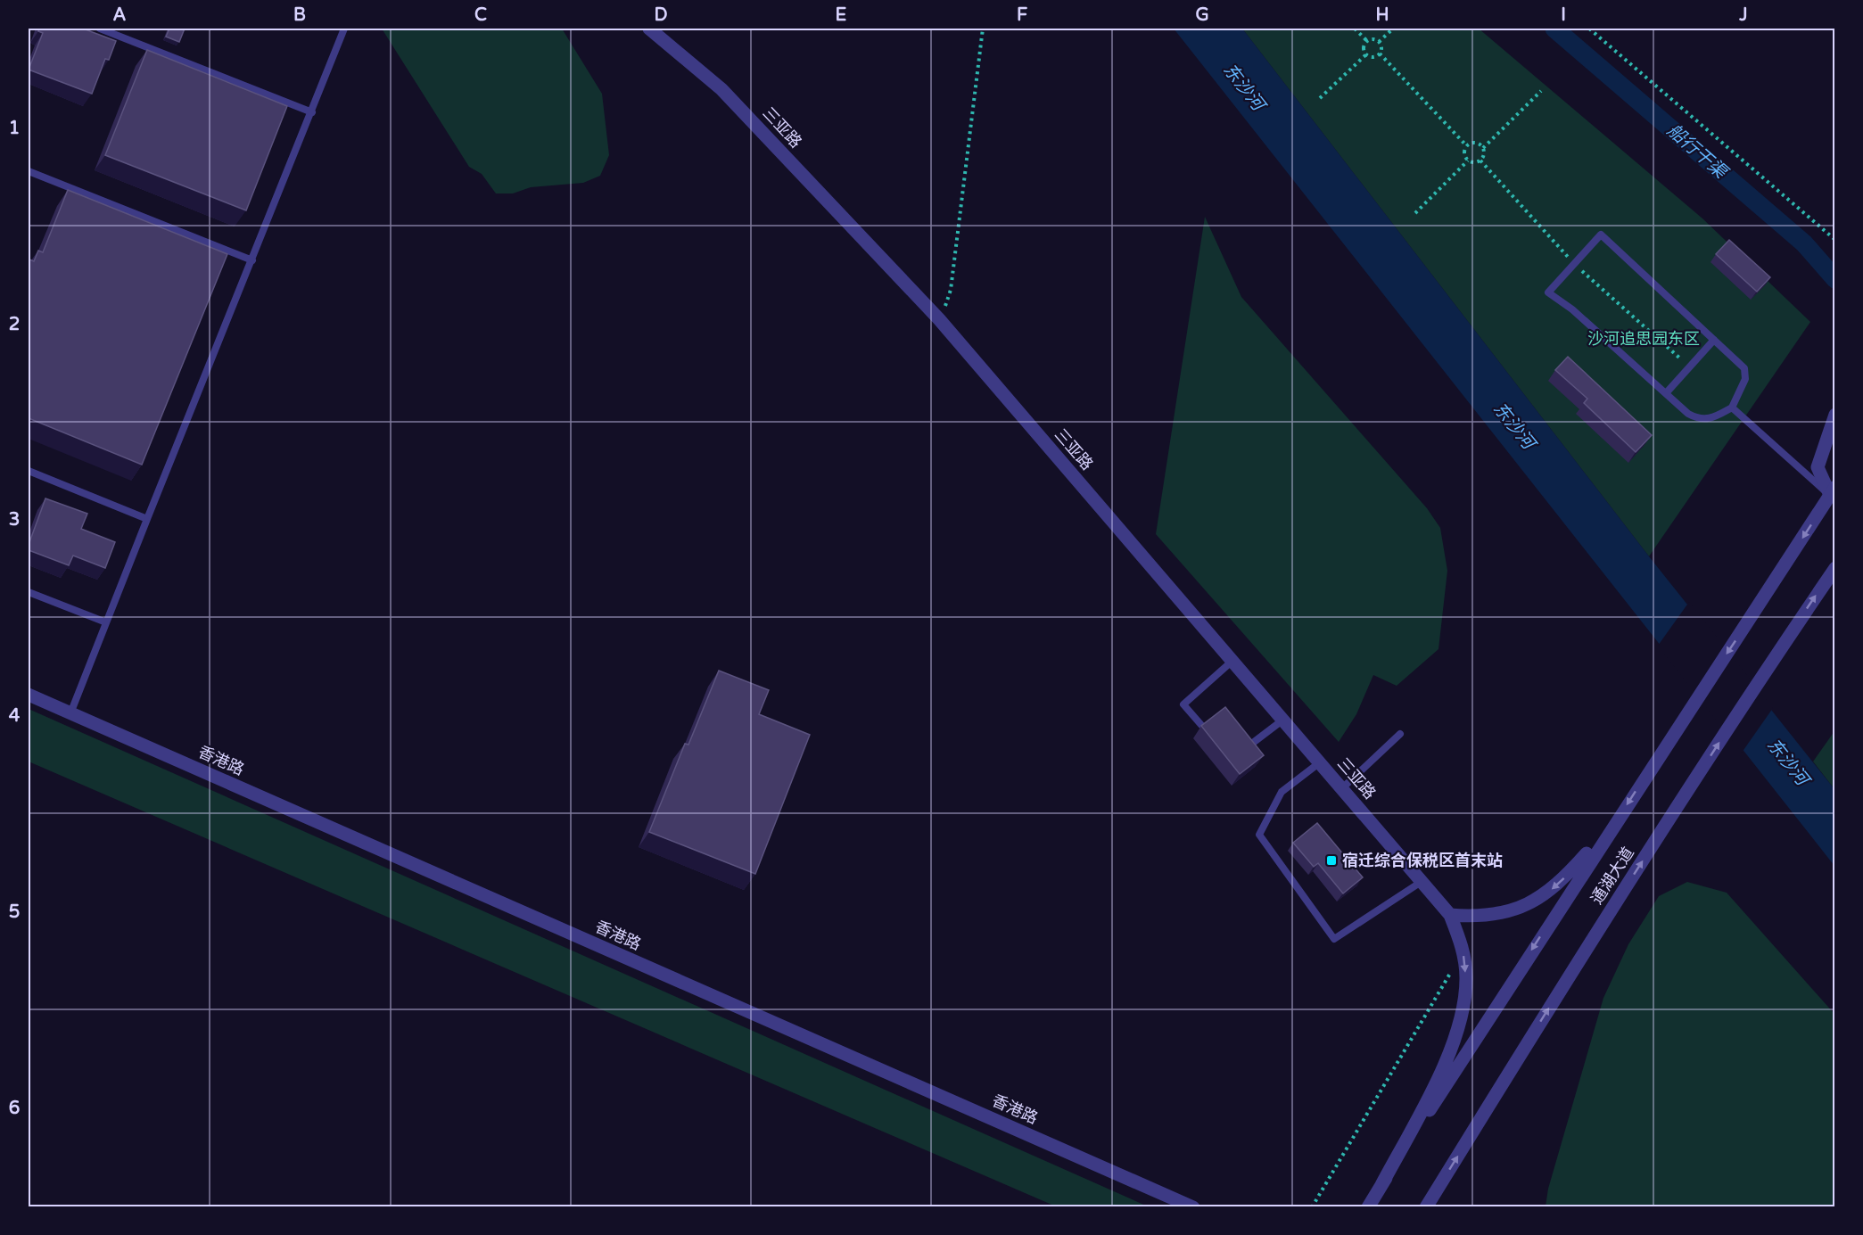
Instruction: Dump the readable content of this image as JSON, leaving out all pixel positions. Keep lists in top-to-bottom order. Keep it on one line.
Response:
{"streets":{"street":["三亚路","香港路","通湖大道"]},"crossings":[["三亚路","通湖大道"]],"water":["东沙河","船行干渠"],"parks":["沙河追思园东区"],"places":{"transit":["宿迁综合保税区首末站"]},"grid":{"columns":["A","B","C","D","E","F","G","H","I","J"],"rows":["1","2","3","4","5","6"]}}
